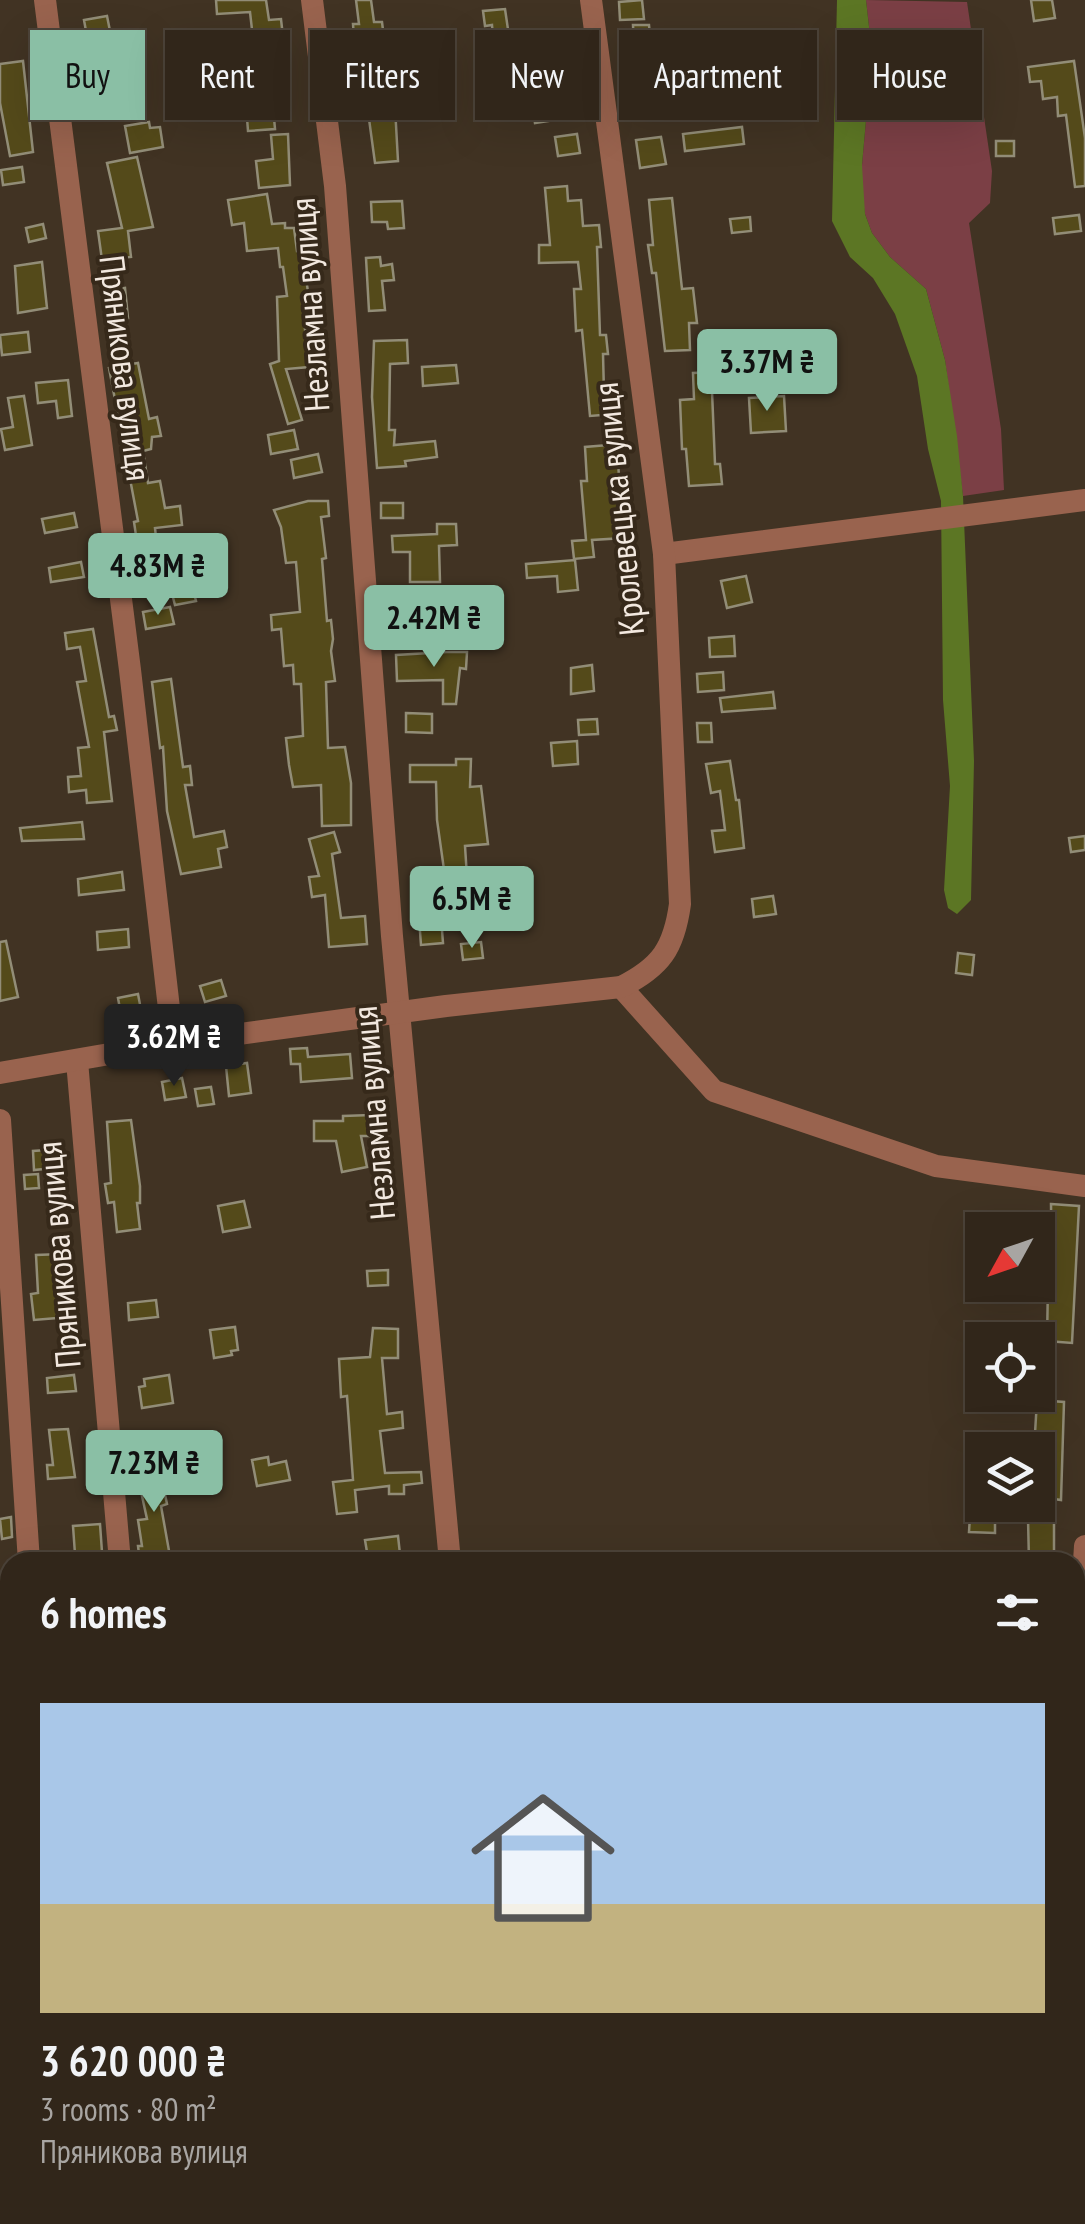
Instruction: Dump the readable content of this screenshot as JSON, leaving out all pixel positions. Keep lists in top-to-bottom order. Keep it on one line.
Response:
{"streets":{"street":["Незламна вулиця","Пряникова вулиця","Кролевецька вулиця"]},"north":"bottom left","page":{"chip":["Buy","Rent","Filters","New","Apartment","House"],"price":["3.37M ₴","4.83M ₴","2.42M ₴","6.5M ₴","3.62M ₴","7.23M ₴"],"heading":"6 homes","list":[{"name":"3 620 000 ₴","note":"3 rooms · 80 m² · Пряникова вулиця"}]}}
